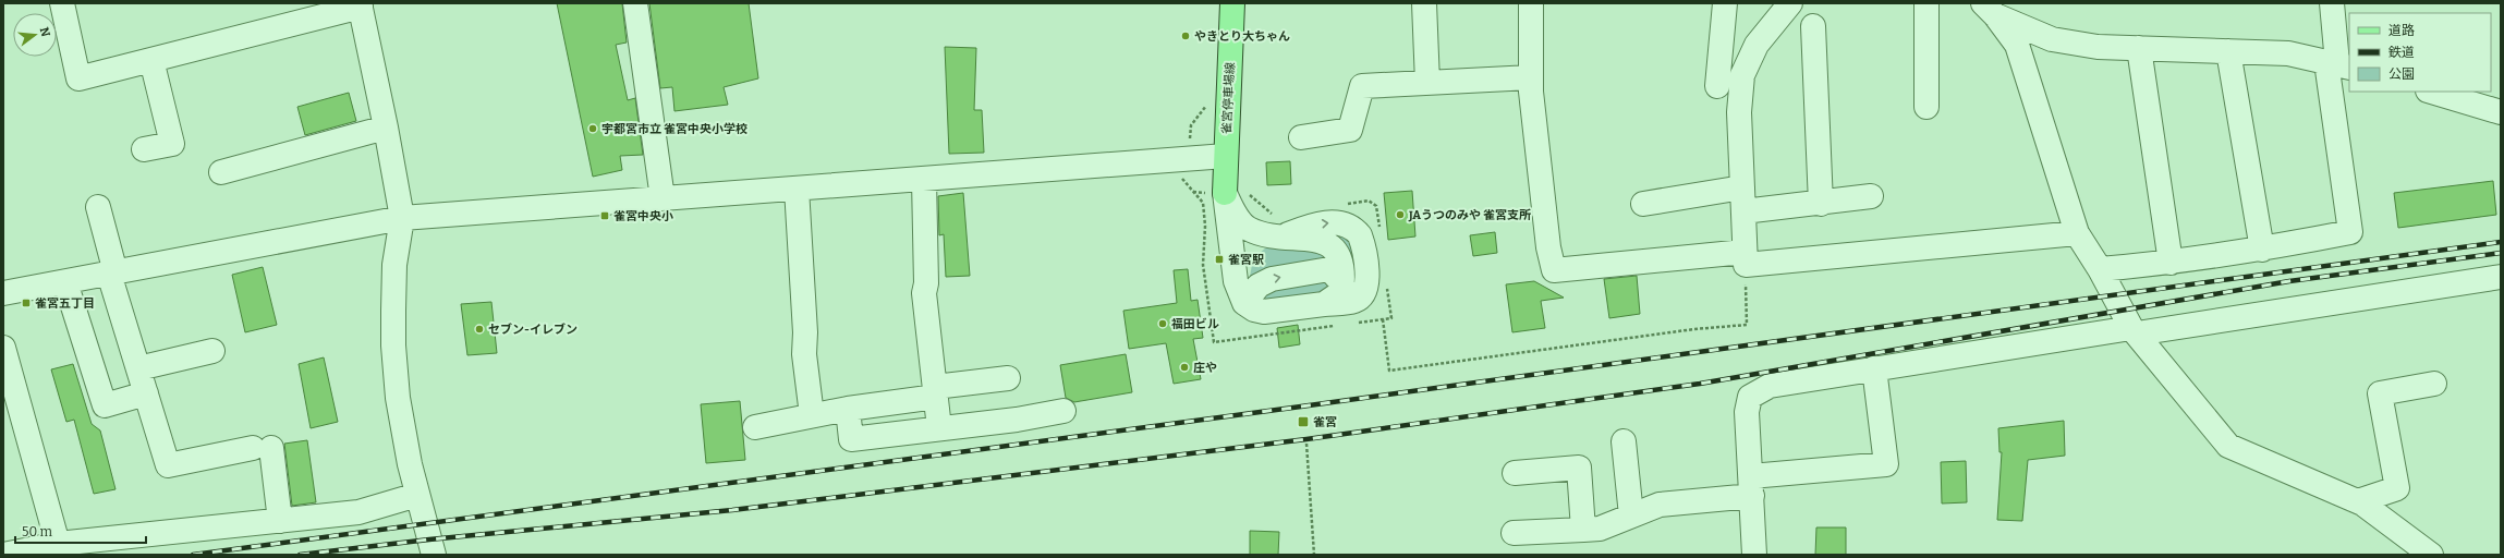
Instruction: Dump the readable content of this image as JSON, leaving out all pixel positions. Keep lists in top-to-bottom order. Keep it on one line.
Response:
{"streets":{"main road":["雀宮停車場線"]},"places":{"other":["やきとり大ちゃん","宇都宮市立 雀宮中央小学校","JAうつのみや 雀宮支所","福田ビル","セブン-イレブン","庄や"],"transit":["雀宮中央小","雀宮駅","雀宮五丁目","雀宮"]},"legend":["道路","鉄道","公園"],"scale_bar":"50 m","north":"right"}
